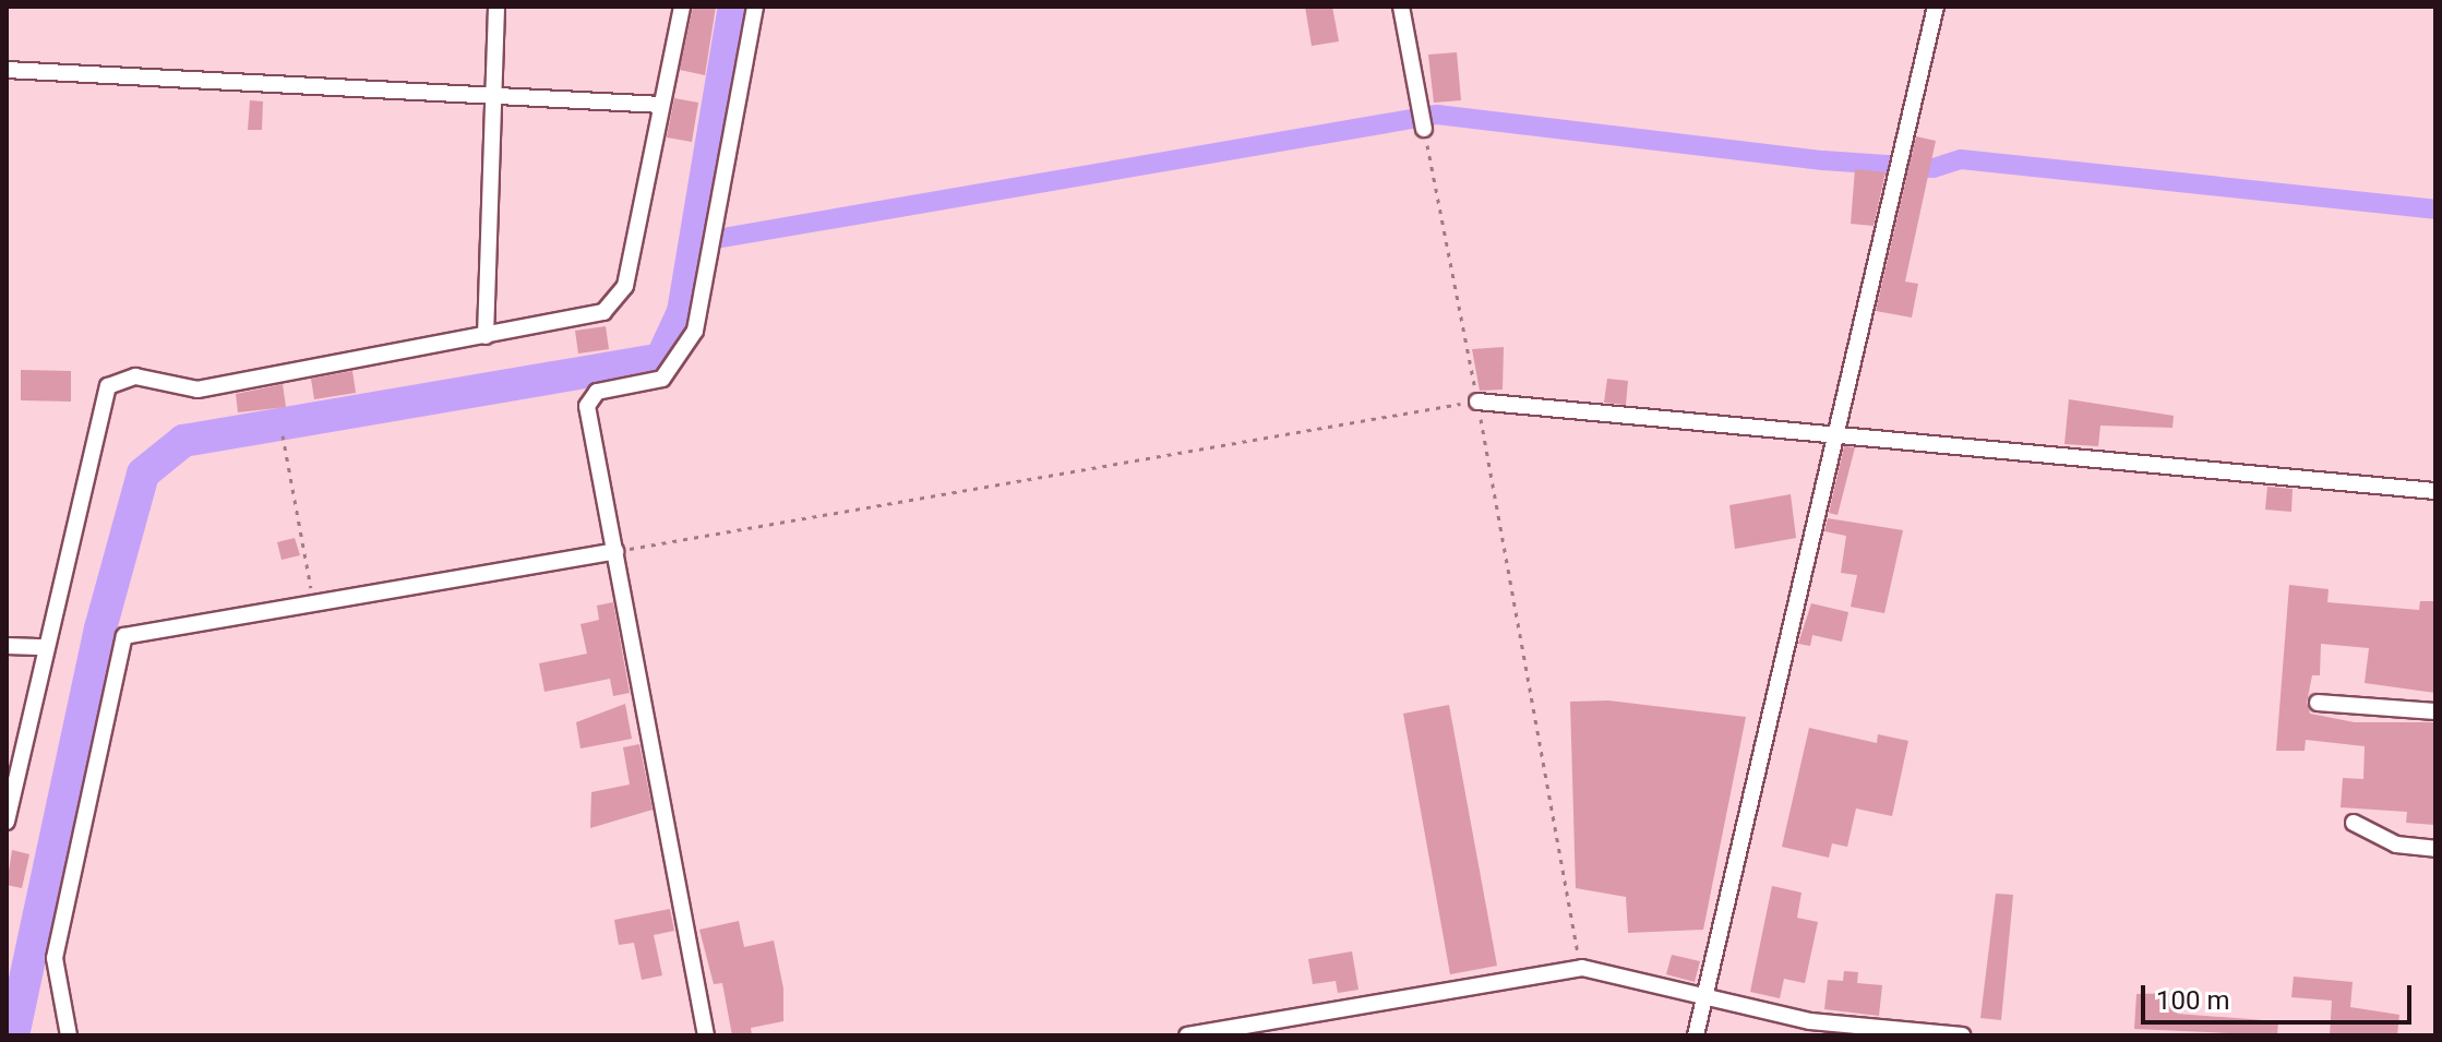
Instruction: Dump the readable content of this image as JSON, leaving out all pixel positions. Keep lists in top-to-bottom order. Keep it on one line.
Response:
{"scale_bar":"100 m"}
